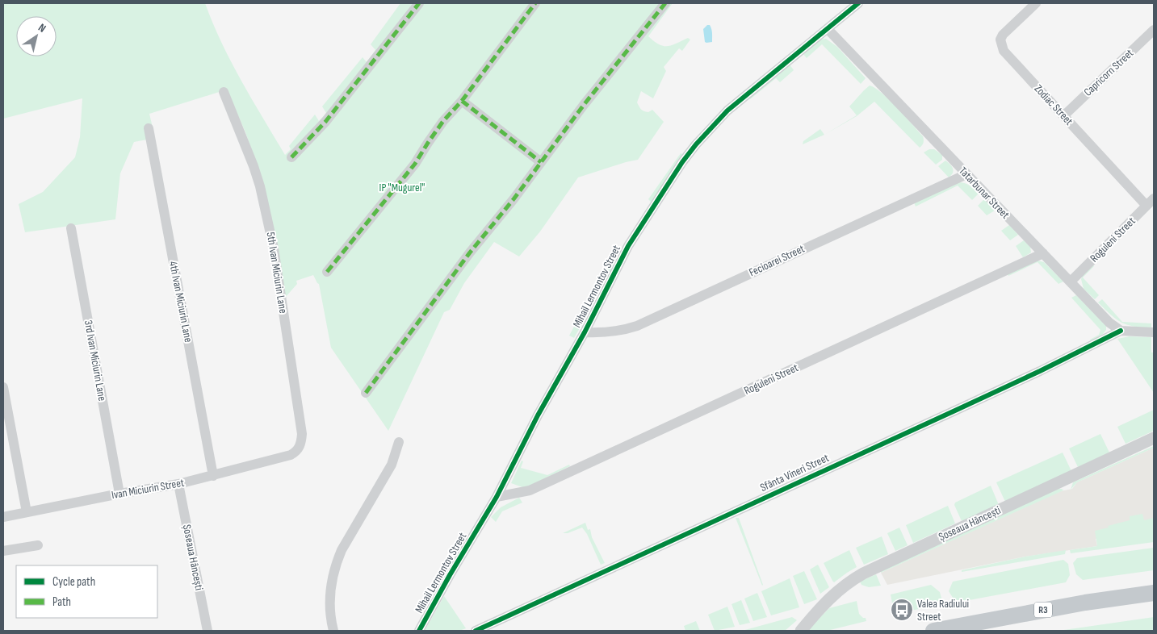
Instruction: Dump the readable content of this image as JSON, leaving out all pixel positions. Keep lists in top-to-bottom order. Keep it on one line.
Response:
{"streets":{"highway":["R3"],"street":["Capricorn Street","Zodiac Street","Tatarbunar Street","Roguleni Street","Fecioarei Street","5th Ivan Miciurin Lane","Mihail Lermontov Street","4th Ivan Miciurin Lane","3rd Ivan Miciurin Lane","Sfânta Vineri Street","Ivan Miciurin Street","Șoseaua Hâncești"]},"crossings":[["Capricorn Street","Zodiac Street"],["Zodiac Street","Roguleni Street"],["Tatarbunar Street","Roguleni Street"],["Tatarbunar Street","Fecioarei Street"],["Tatarbunar Street","Mihail Lermontov Street"],["Tatarbunar Street","Sfânta Vineri Street"],["Roguleni Street","Mihail Lermontov Street"],["Fecioarei Street","Mihail Lermontov Street"],["5th Ivan Miciurin Lane","Ivan Miciurin Street"],["4th Ivan Miciurin Lane","Ivan Miciurin Street"],["3rd Ivan Miciurin Lane","Ivan Miciurin Street"],["Ivan Miciurin Street","Șoseaua Hâncești"]],"parks":["IP \"Mugurel\""],"places":{"bus stop":["Valea Radiului Street"]},"legend":["Cycle path","Path"],"north":"top right"}
